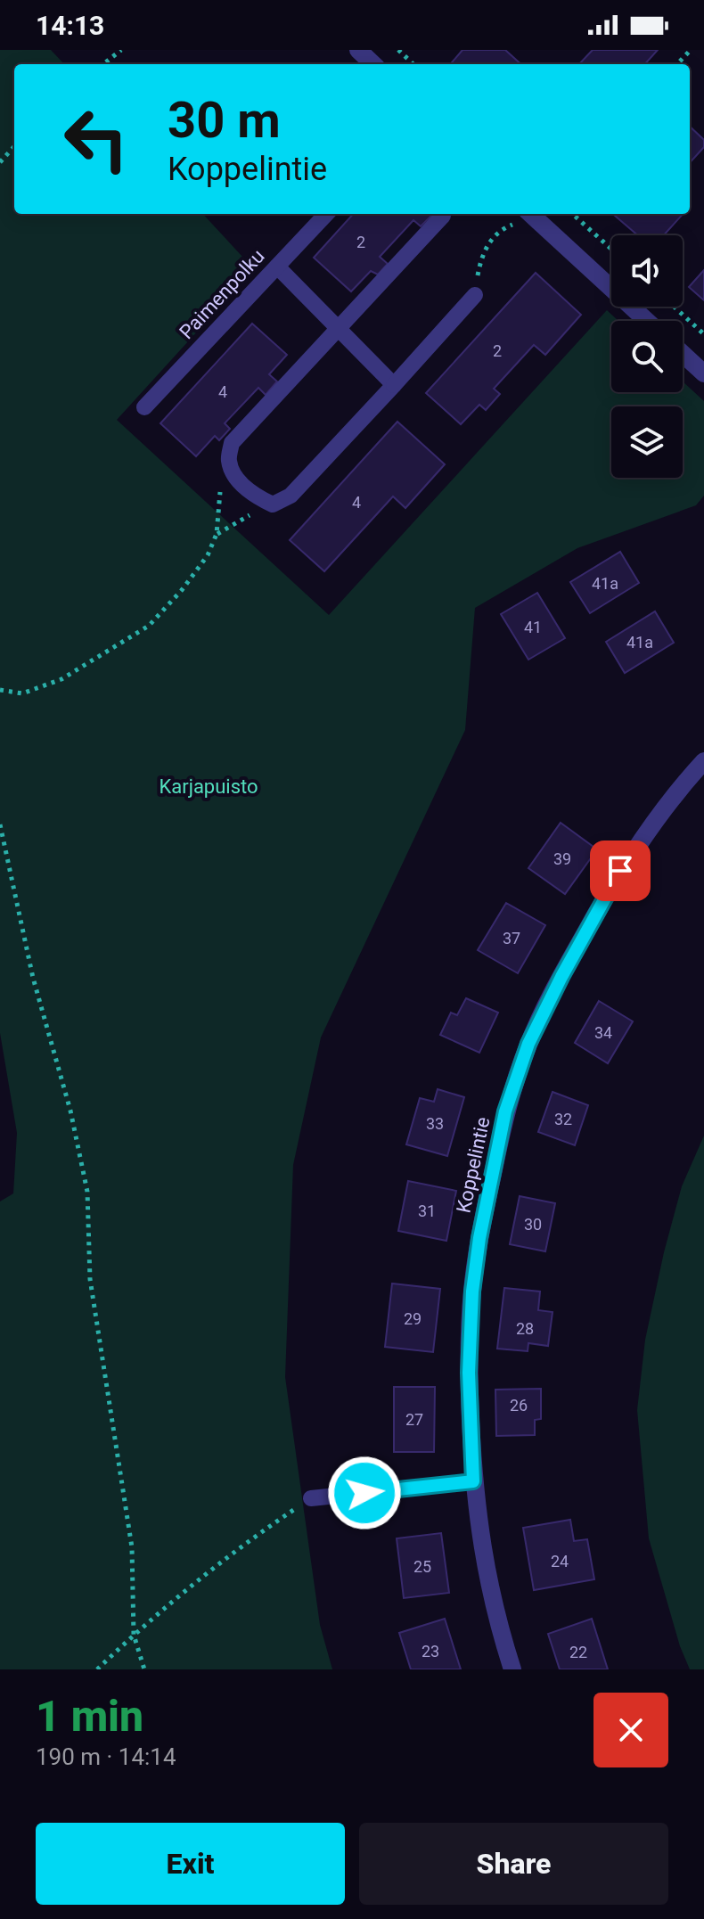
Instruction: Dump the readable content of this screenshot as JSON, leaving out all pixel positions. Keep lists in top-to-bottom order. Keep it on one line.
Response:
{"streets":{"street":["Koppelintie"],"lane":["Paimenpolku"]},"parks":["Karjapuisto"],"house_numbers":["2","2","4","4","41a","41","41a","39","37","34","32","33","31","30","29","28","26","27","24","25","23","22"],"page":{"status":"14:13","turn":["30 m","Koppelintie"],"heading":["1 min","190 m · 14:14"],"buttons":["Exit","Share"]}}
